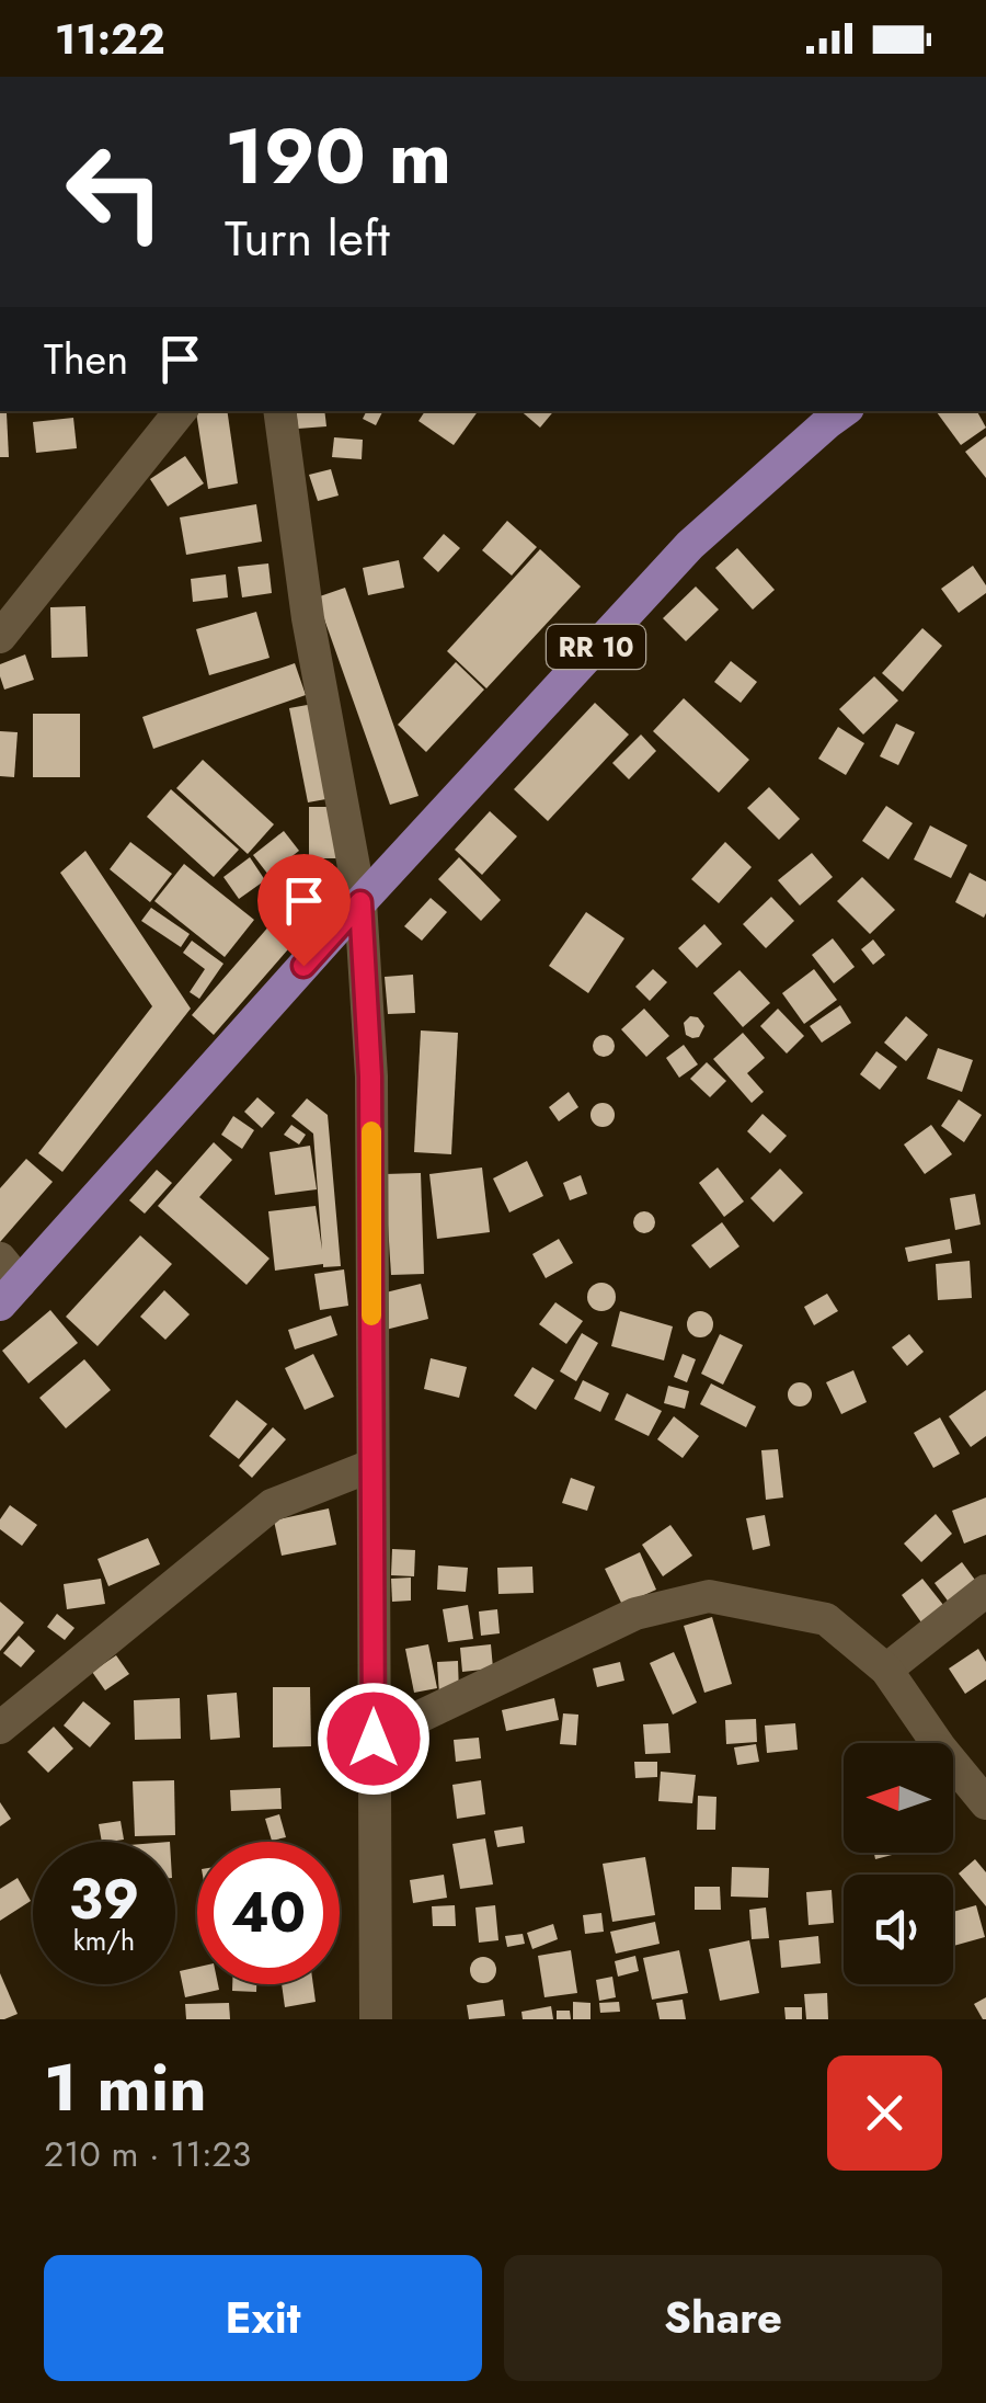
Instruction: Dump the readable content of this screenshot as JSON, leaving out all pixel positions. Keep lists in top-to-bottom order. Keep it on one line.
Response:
{"streets":{"main road":["RR 10"]},"north":"left","page":{"status":"11:22","turn":["190 m","Turn left"],"then":"Then","speed":"39 km/h","limit":"40","heading":["1 min","210 m · 11:23"],"buttons":["Exit","Share"]}}
